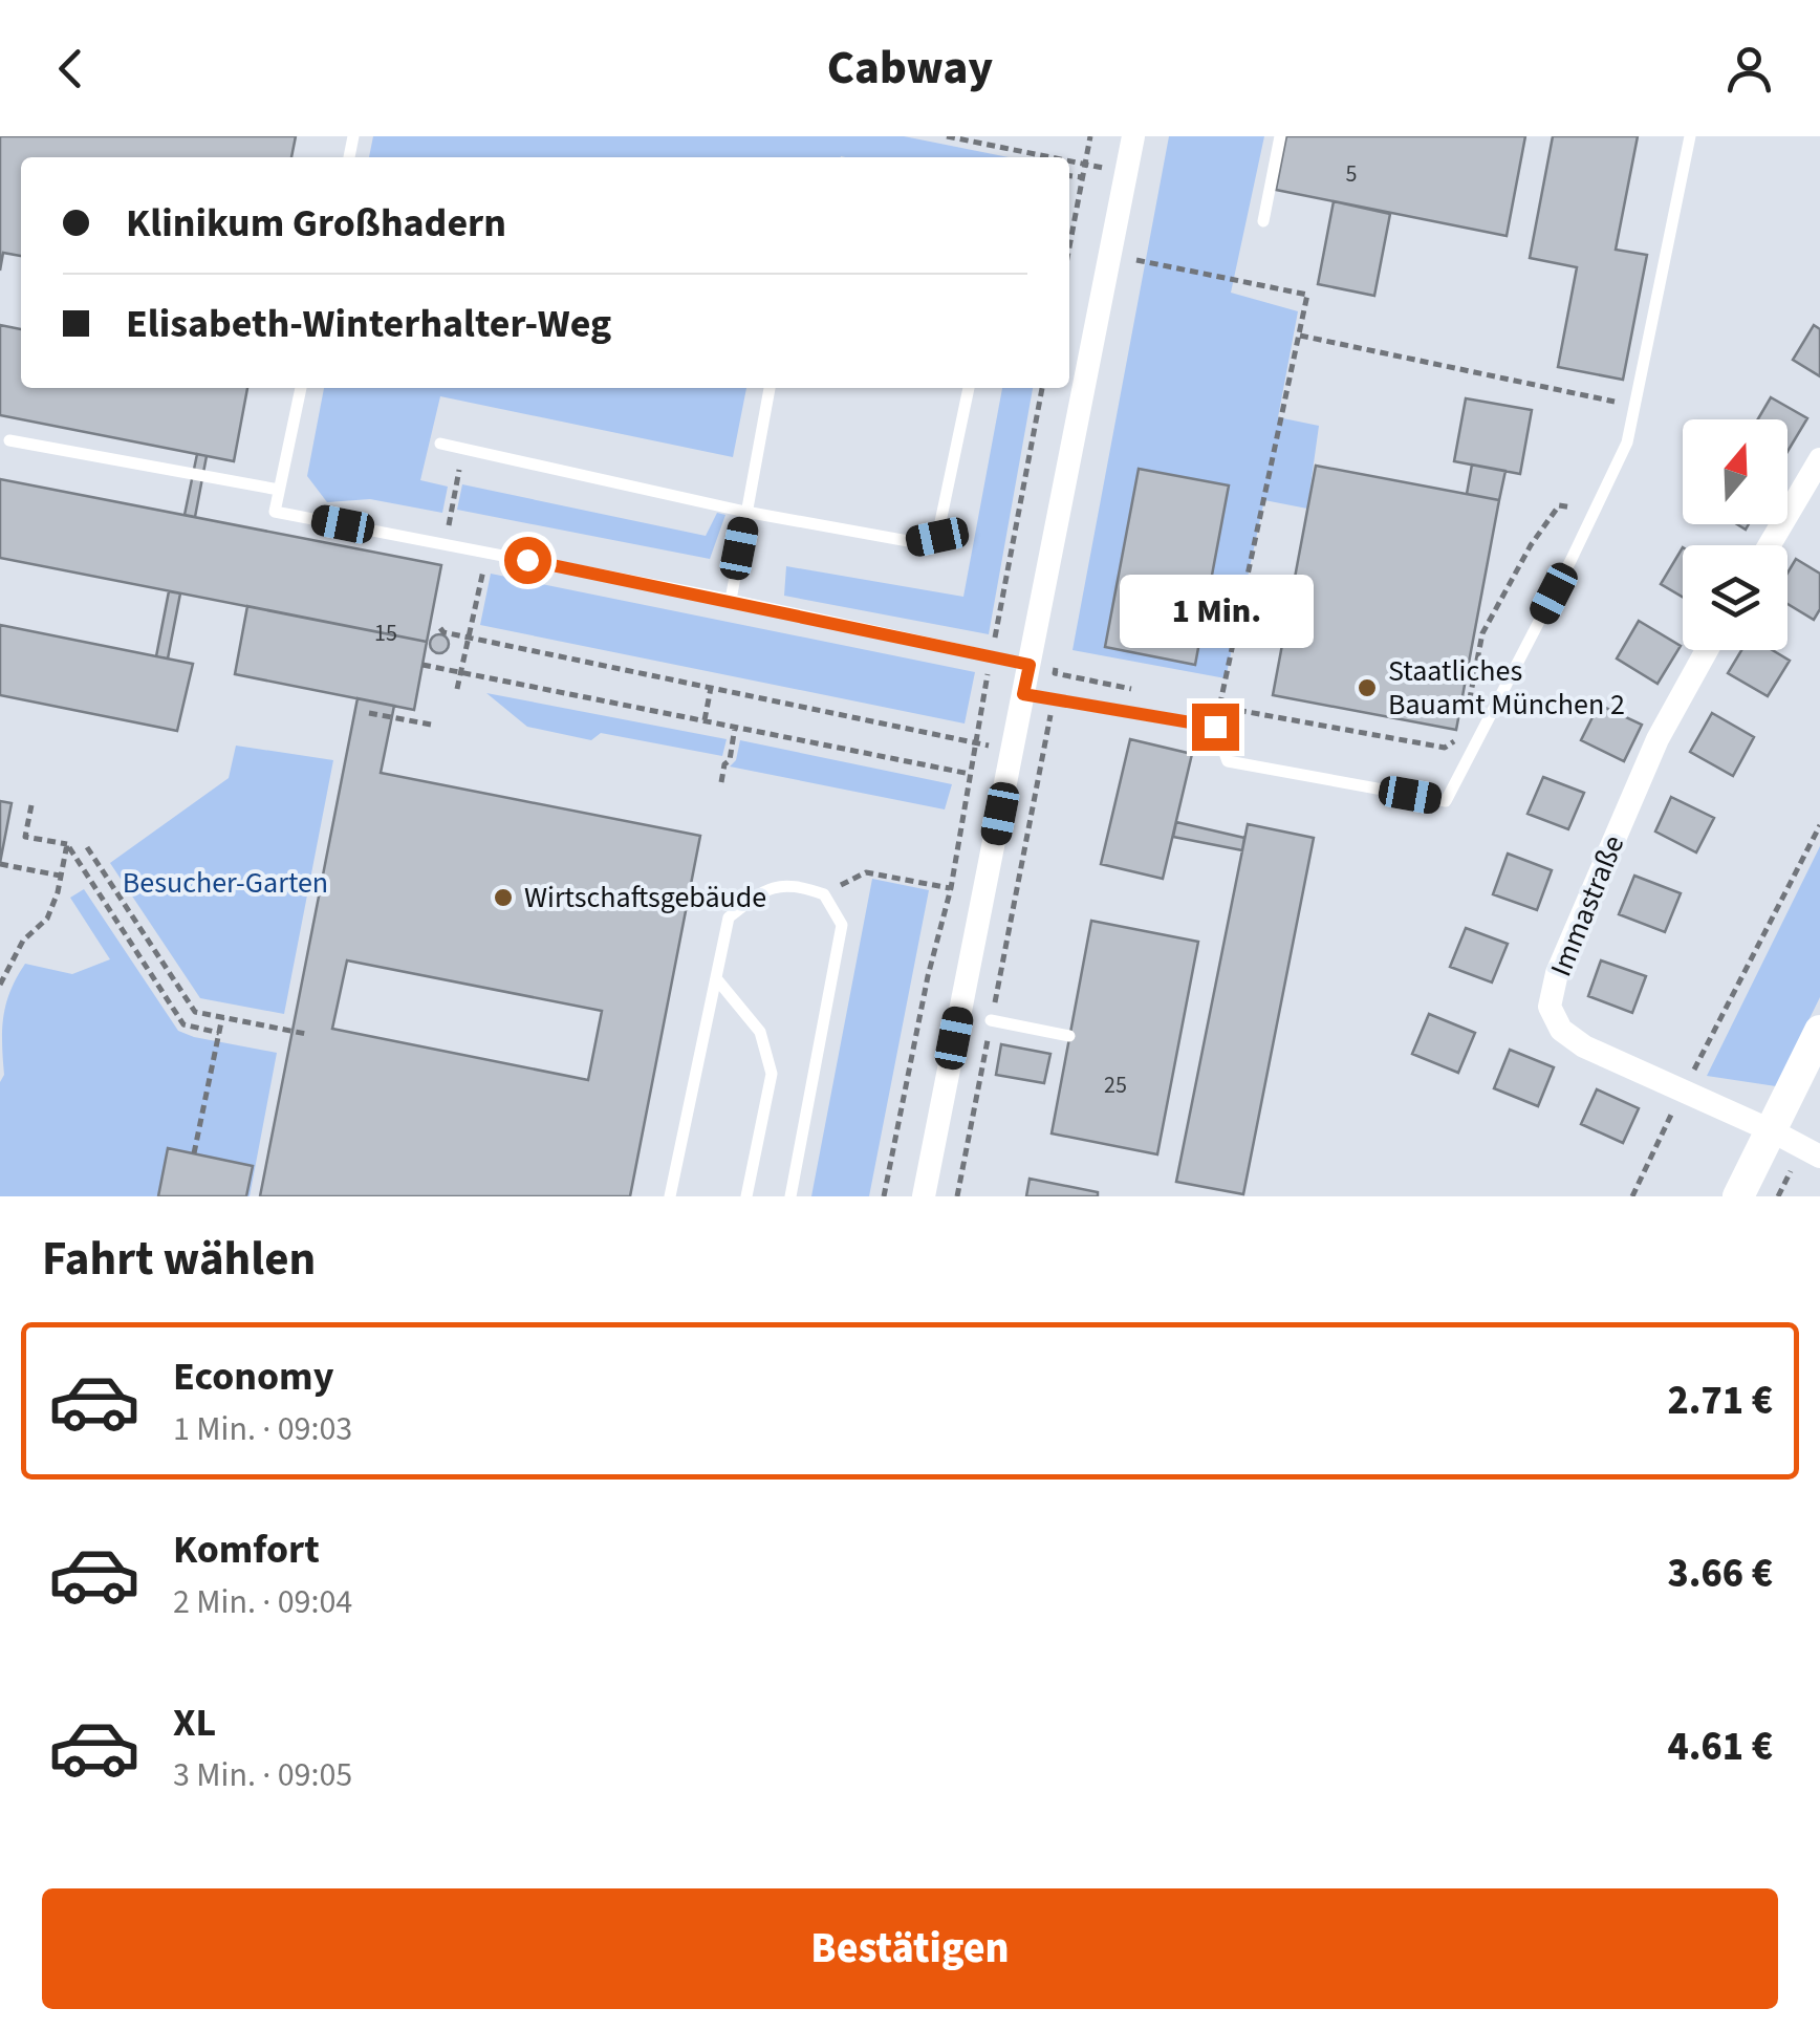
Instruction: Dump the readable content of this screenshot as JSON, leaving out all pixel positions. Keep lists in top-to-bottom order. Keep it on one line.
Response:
{"streets":{"street":["Immastraße"]},"parks":["Besucher-Garten"],"places":["Staatliches Bauamt München 2","Wirtschaftsgebäude"],"house_numbers":["5","15","25"],"north":"top","page":{"header":"Cabway","banner":["Klinikum Großhadern","Elisabeth-Winterhalter-Weg"],"bubble":"1 Min.","heading":"Fahrt wählen","list":[{"name":"Economy","note":"1 Min. · 09:03","value":"2.71 €"},{"name":"Komfort","note":"2 Min. · 09:04","value":"3.66 €"},{"name":"XL","note":"3 Min. · 09:05","value":"4.61 €"}],"buttons":"Bestätigen"}}
